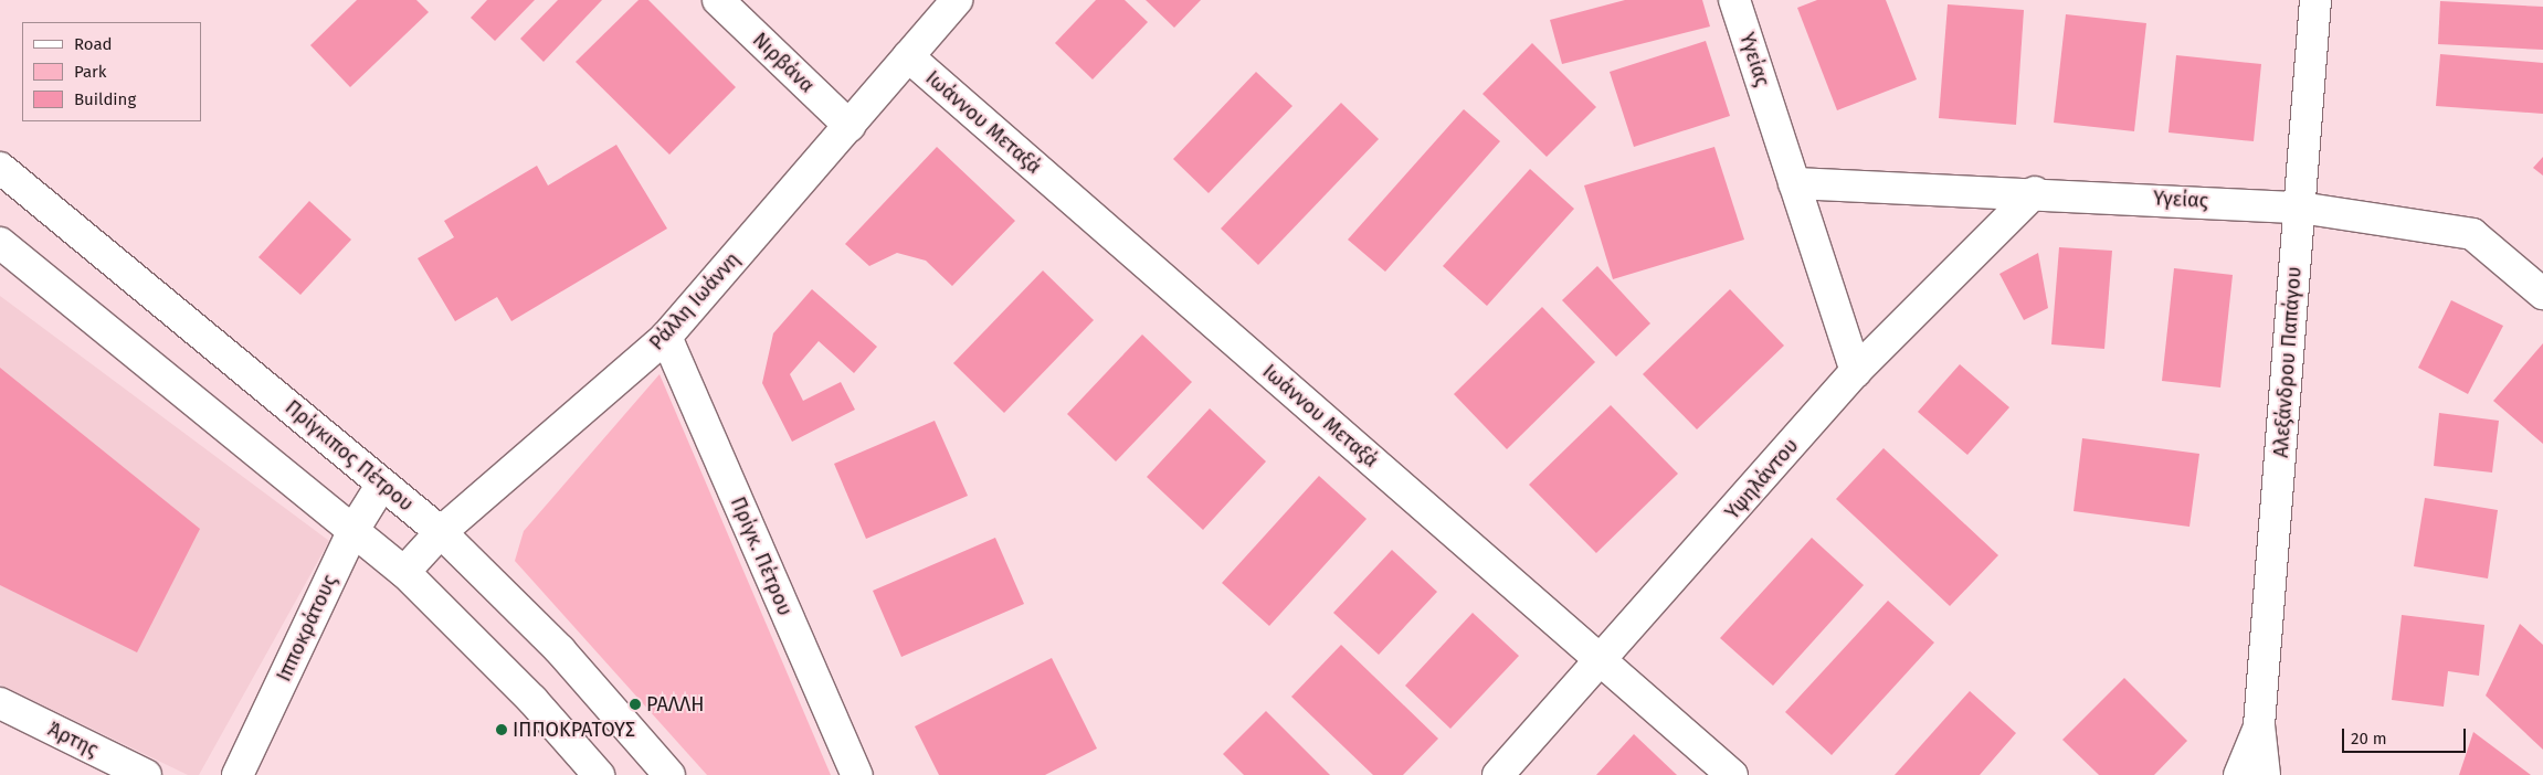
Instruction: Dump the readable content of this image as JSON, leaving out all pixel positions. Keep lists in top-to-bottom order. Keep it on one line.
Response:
{"streets":{"street":["Υγείας","Νιρβάνα","Ιωάννου Μεταξά","Ράλλη Ιωάννη","Αλεξάνδρου Παπάγου","Πρίγκιπος Πέτρου","Υψηλάντου","Πρίγκ. Πέτρου","Ιπποκράτους","Άρτης"]},"crossings":[["Υγείας","Αλεξάνδρου Παπάγου"],["Υγείας","Υψηλάντου"],["Νιρβάνα","Ράλλη Ιωάννη"],["Ιωάννου Μεταξά","Ράλλη Ιωάννη"],["Ιωάννου Μεταξά","Υψηλάντου"],["Ράλλη Ιωάννη","Πρίγκιπος Πέτρου"],["Ράλλη Ιωάννη","Πρίγκ. Πέτρου"],["Πρίγκιπος Πέτρου","Ιπποκράτους"]],"places":["ΡΑΛΛΗ","ΙΠΠΟΚΡΑΤΟΥΣ"],"legend":["Road","Park","Building"],"scale_bar":"20 m"}
